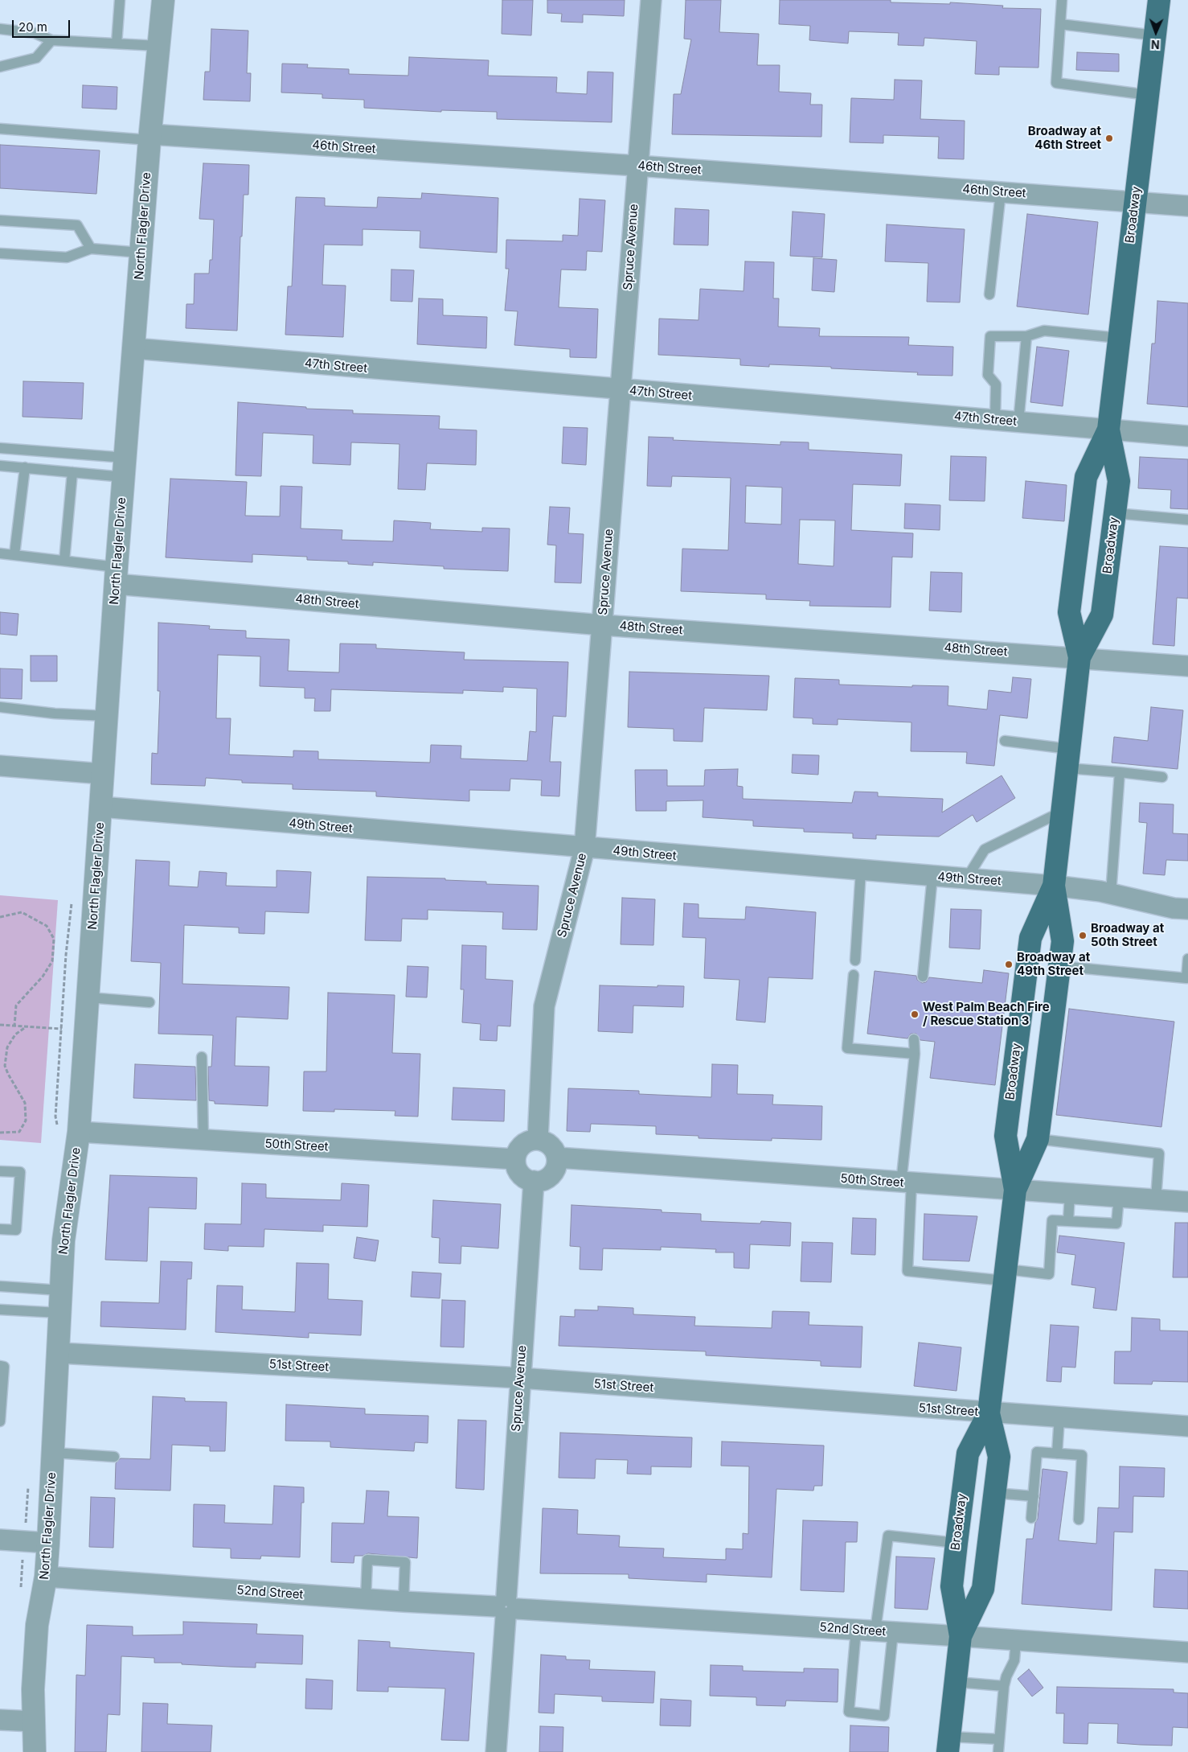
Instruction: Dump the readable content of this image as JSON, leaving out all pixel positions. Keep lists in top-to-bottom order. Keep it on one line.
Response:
{"streets":{"main road":["Broadway"],"street":["46th Street","North Flagler Drive","Spruce Avenue","47th Street","48th Street","49th Street","50th Street","51st Street","52nd Street"]},"crossings":[["46th Street","Broadway"],["46th Street","North Flagler Drive"],["46th Street","Spruce Avenue"],["Broadway","47th Street"],["Broadway","48th Street"],["Broadway","49th Street"],["Broadway","50th Street"],["Broadway","51st Street"],["Broadway","52nd Street"],["North Flagler Drive","47th Street"],["North Flagler Drive","48th Street"],["North Flagler Drive","49th Street"],["North Flagler Drive","50th Street"],["North Flagler Drive","51st Street"],["North Flagler Drive","52nd Street"],["Spruce Avenue","47th Street"],["Spruce Avenue","48th Street"],["Spruce Avenue","49th Street"],["Spruce Avenue","50th Street"],["Spruce Avenue","51st Street"],["Spruce Avenue","52nd Street"]],"places":["Broadway at 46th Street","Broadway at 50th Street","Broadway at 49th Street","West Palm Beach Fire / Rescue Station 3"],"scale_bar":"20 m","north":"bottom"}
